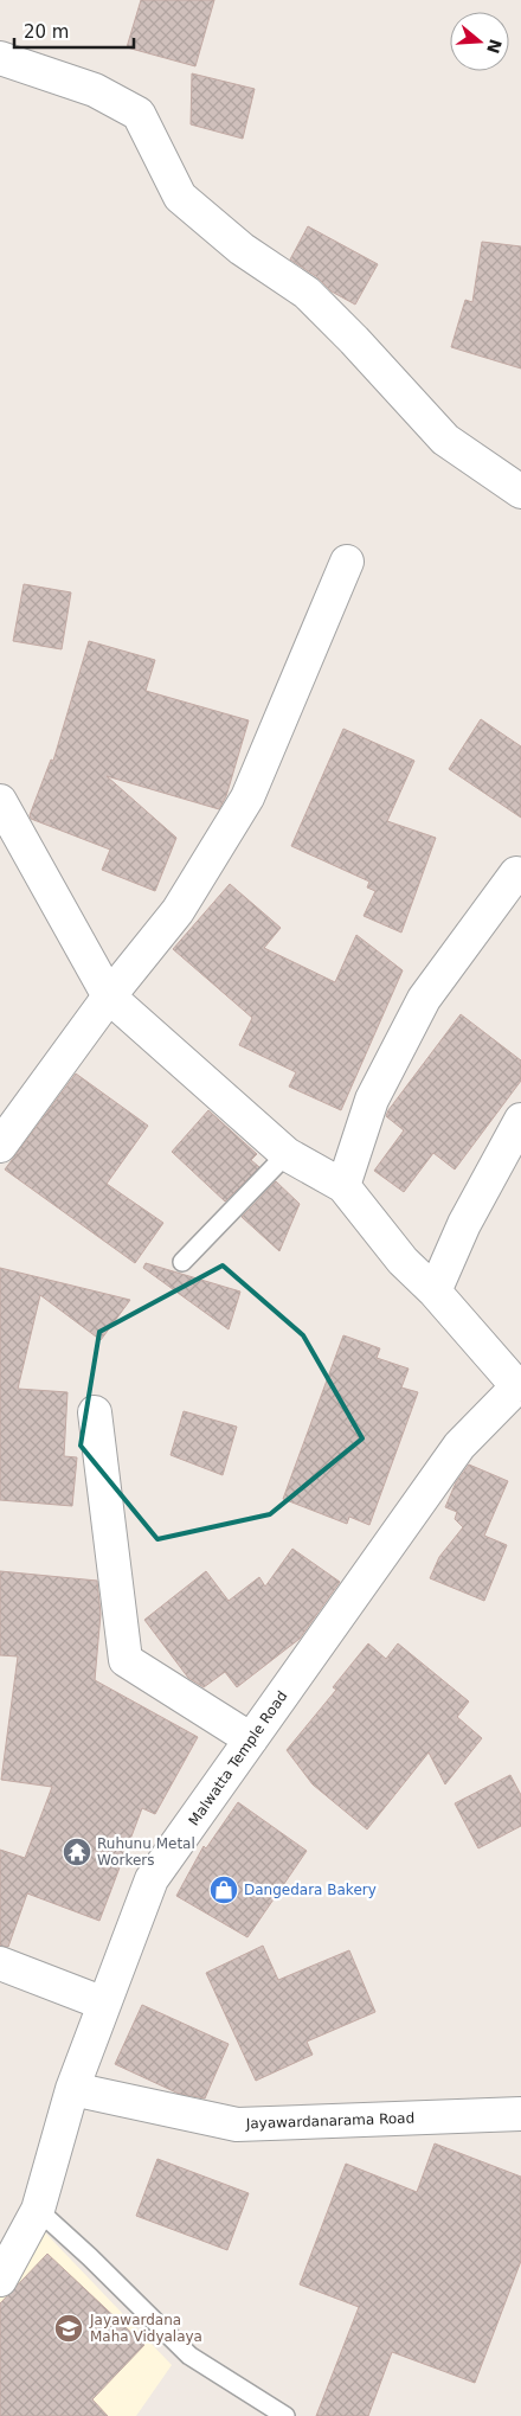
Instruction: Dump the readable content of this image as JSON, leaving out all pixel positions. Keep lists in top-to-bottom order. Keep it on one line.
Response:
{"streets":{"street":["Malwatta Temple Road","Jayawardanarama Road"]},"crossings":[["Malwatta Temple Road","Jayawardanarama Road"]],"places":{"temple":["Ruhunu Metal Workers"],"shop":["Dangedara Bakery"],"school or university":["Jayawardana Maha Vidyalaya"]},"scale_bar":"20 m","north":"right"}
